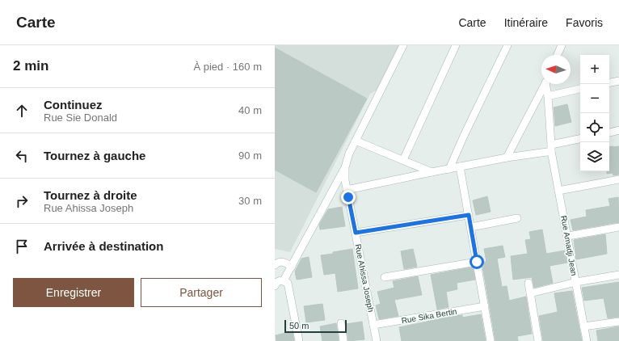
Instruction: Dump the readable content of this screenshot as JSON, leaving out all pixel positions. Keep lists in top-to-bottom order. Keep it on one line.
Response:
{"streets":{"street":["Rue Amadji Jean","Rue Ahissa Joseph","Rue Sika Bertin"]},"crossings":[["Rue Ahissa Joseph","Rue Sika Bertin"]],"scale_bar":"50 m","north":"left","page":{"header":"Carte","nav":["Carte","Itinéraire","Favoris"],"heading":["2 min","À pied · 160 m"],"map_buttons":["+","−"],"list":[["Continuez","Rue Sie Donald","40 m"],["Tournez à gauche","90 m"],["Tournez à droite","Rue Ahissa Joseph","30 m"],"Arrivée à destination"],"buttons":["Enregistrer","Partager"],"scale":"50 m"}}
